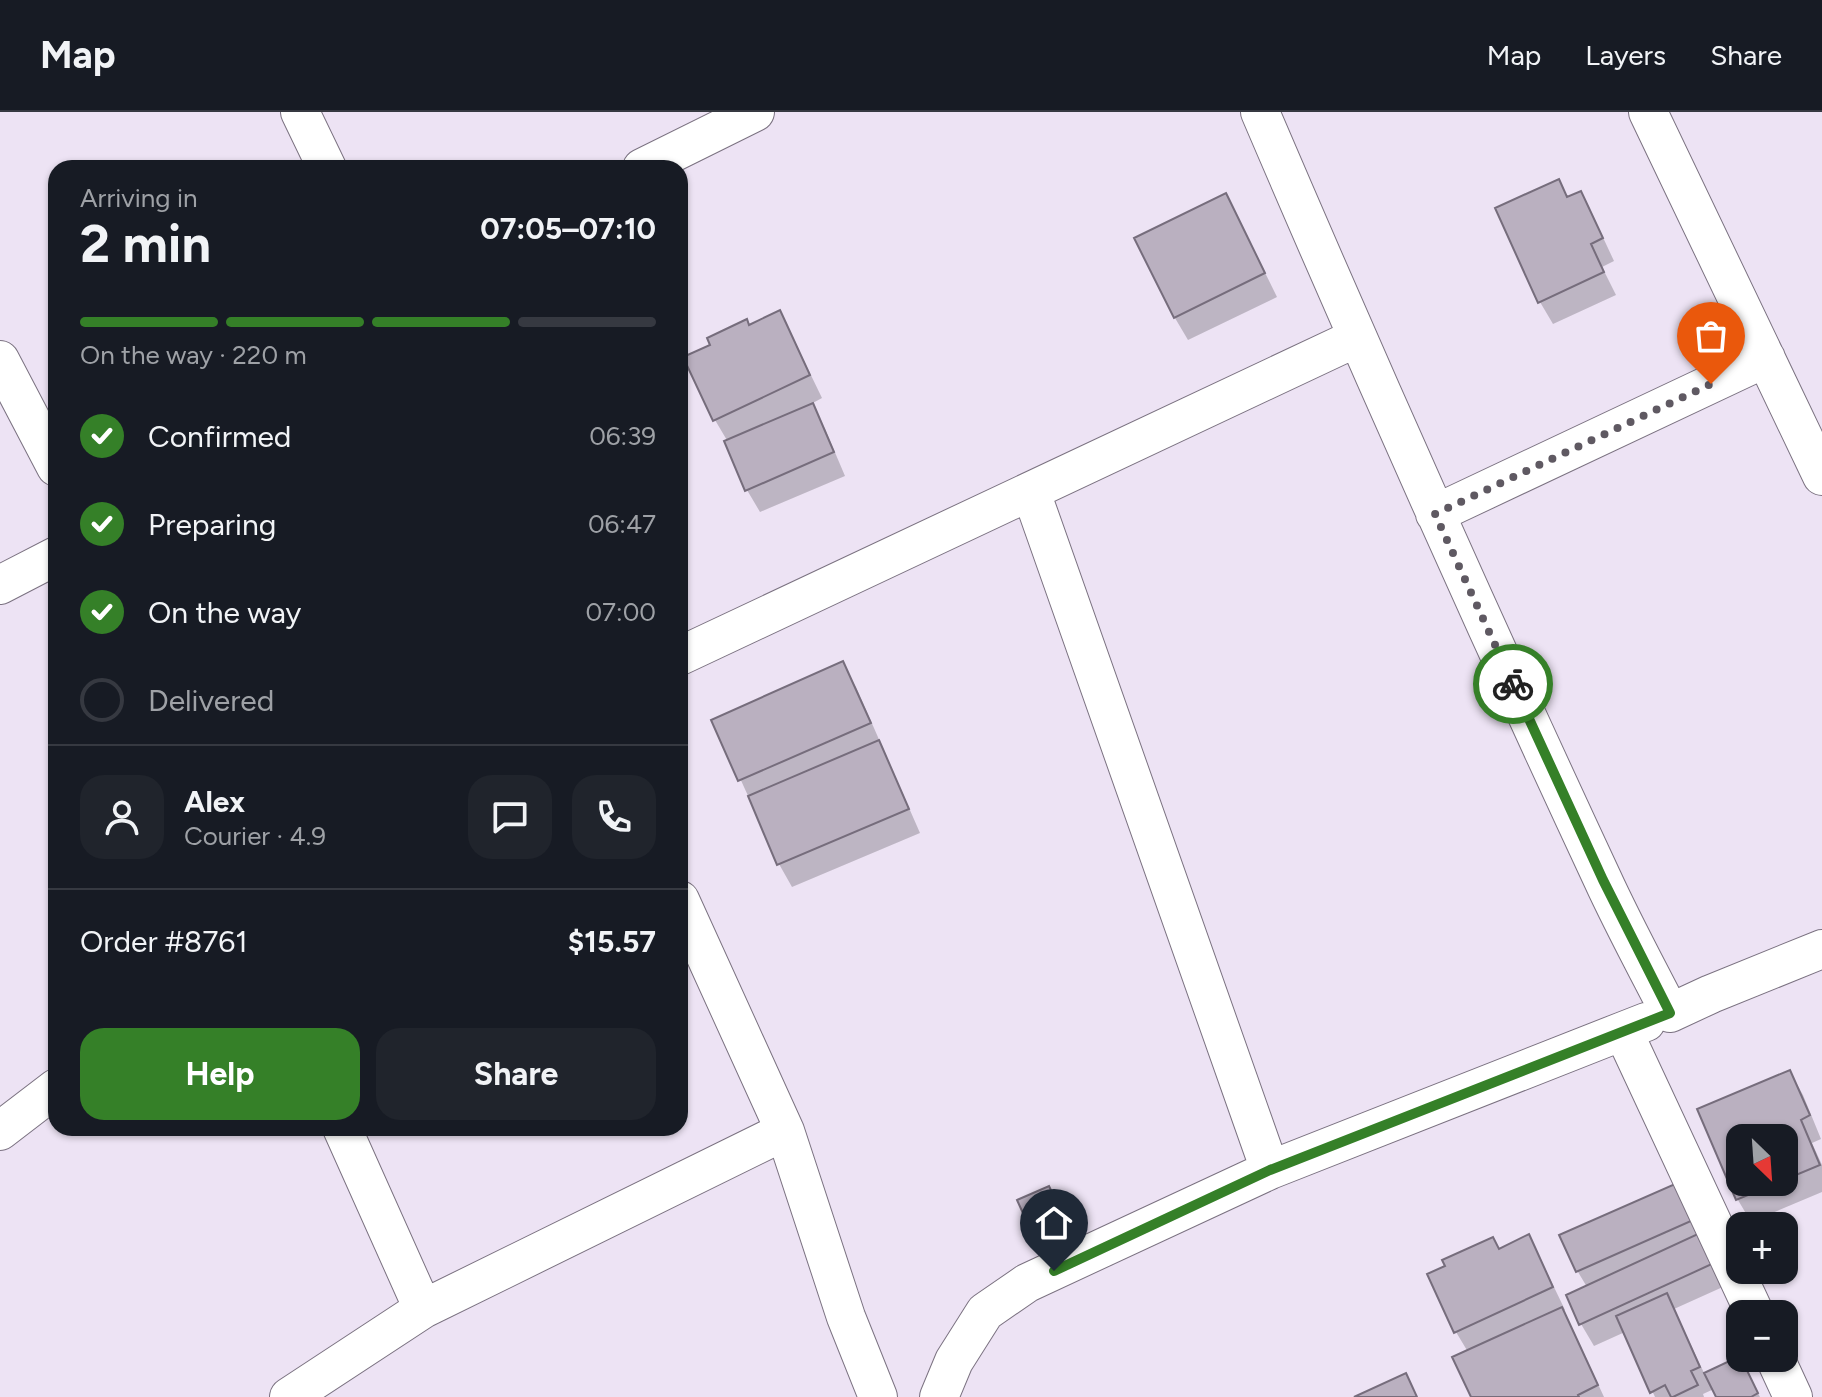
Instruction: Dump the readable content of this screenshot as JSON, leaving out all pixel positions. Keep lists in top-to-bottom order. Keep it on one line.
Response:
{"north":"bottom right","page":{"header":"Map","nav":["Map","Layers","Share"],"heading":["2 min","Arriving in","07:05–07:10"],"panel":["Alex","Courier · 4.9","Order #8761","$15.57"],"bar":"On the way · 220 m","list":[["Confirmed","06:39"],["Preparing","06:47"],["On the way","07:00"],"Delivered"],"buttons":["Help","Share"],"map_buttons":["+","−"]}}
